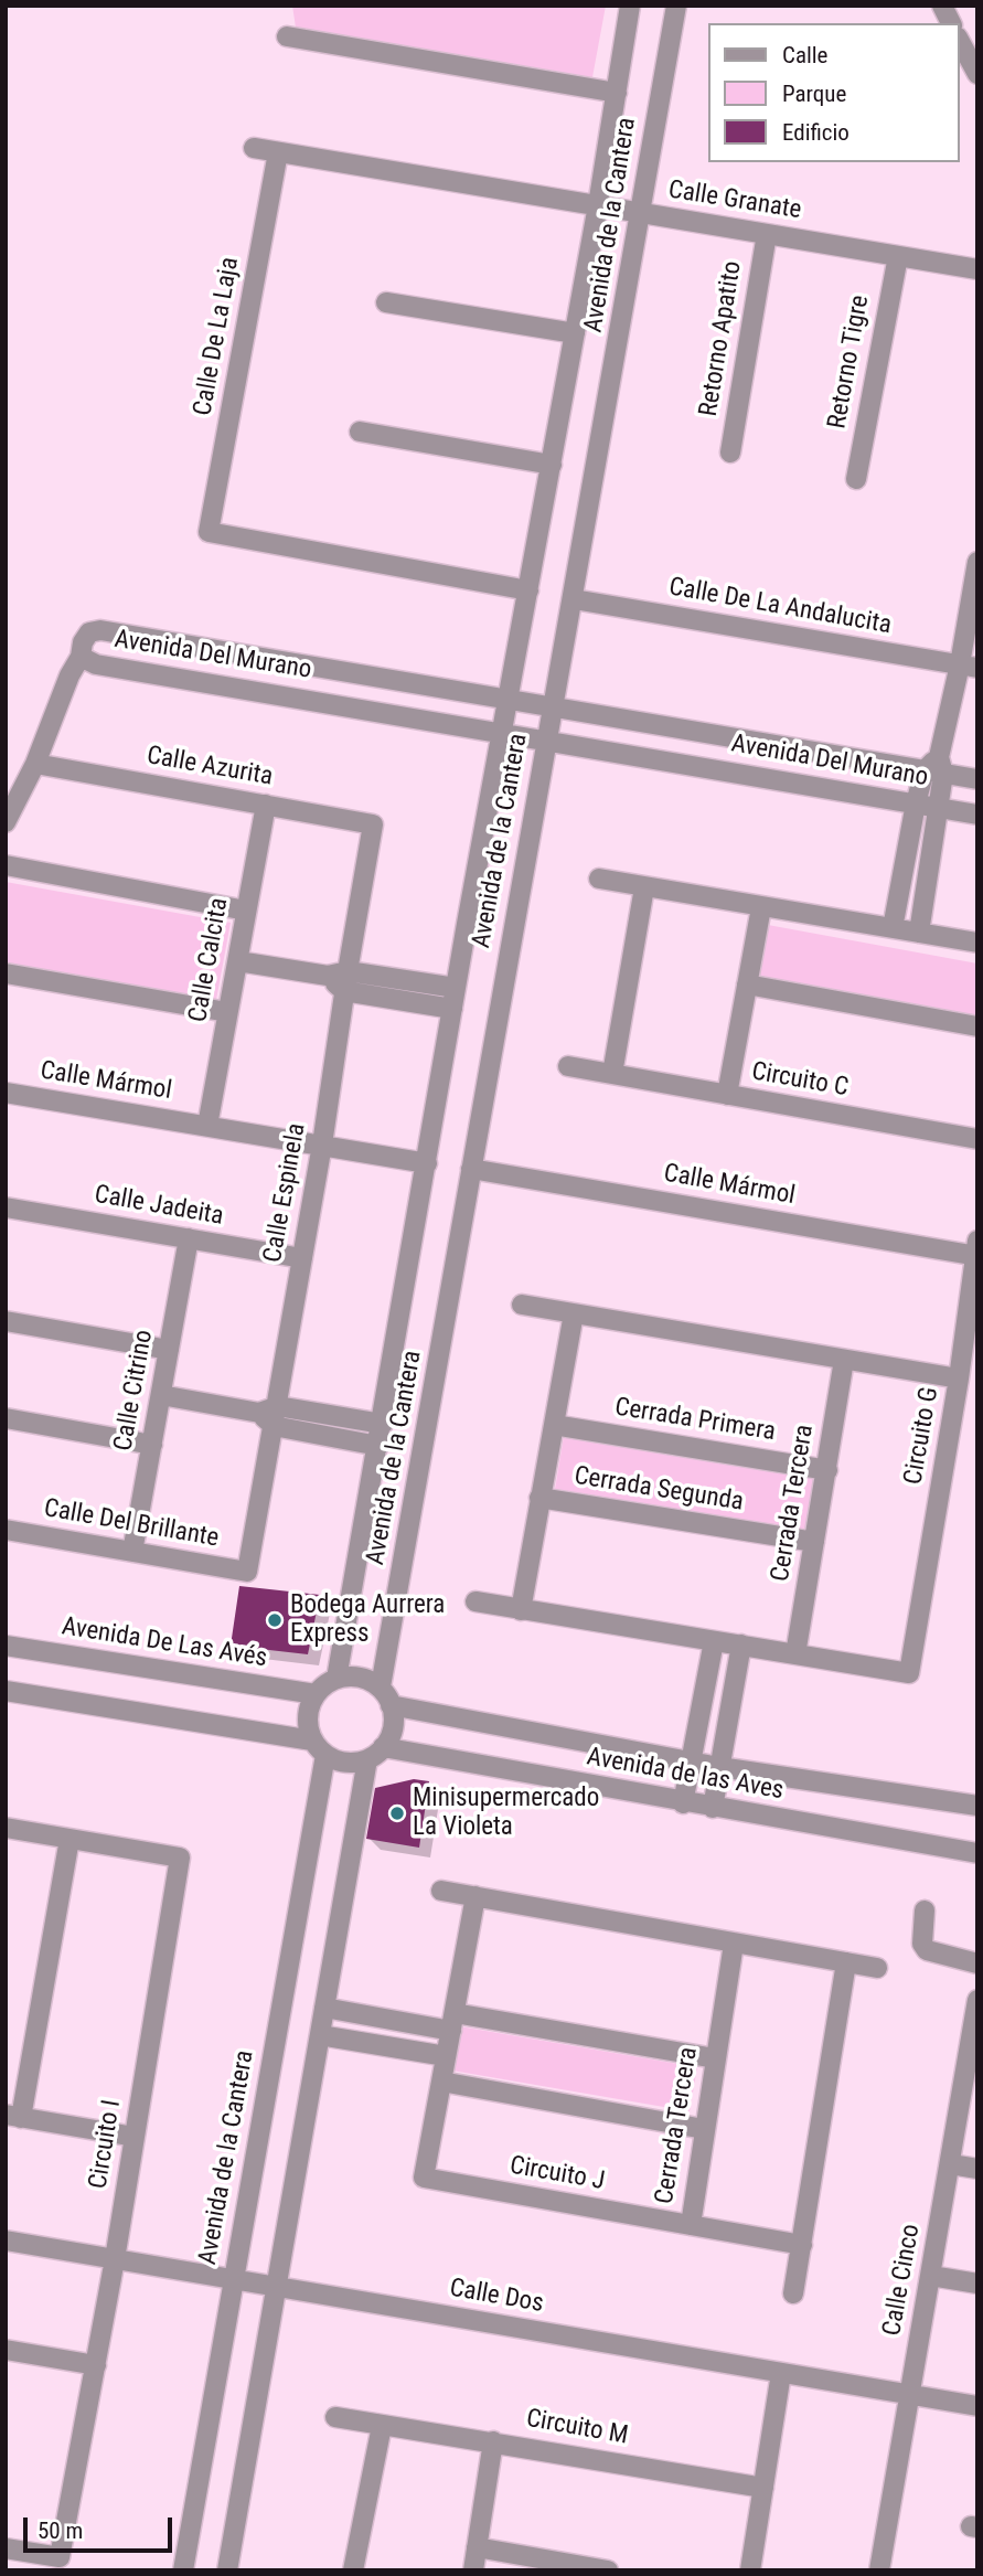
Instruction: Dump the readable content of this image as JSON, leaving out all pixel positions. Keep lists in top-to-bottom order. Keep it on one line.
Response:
{"streets":{"street":["Calle Granate","Avenida de la Cantera","Calle De La Laja","Retorno Apatito","Retorno Tigre","Calle De La Andalucita","Avenida Del Murano","Calle Azurita","Calle Calcita","Circuito C","Calle Mármol","Calle Espinela","Calle Jadeita","Calle Citrino","Cerrada Primera","Circuito G","Cerrada Segunda","Cerrada Tercera","Calle Del Brillante","Avenida De Las Avés","Avenida de las Aves","Circuito I","Circuito J","Calle Cinco","Calle Dos","Circuito M"]},"crossings":[["Calle Granate","Avenida de la Cantera"],["Calle Granate","Calle De La Laja"],["Calle Granate","Retorno Apatito"],["Calle Granate","Retorno Tigre"],["Avenida de la Cantera","Calle De La Laja"],["Avenida de la Cantera","Calle De La Andalucita"],["Avenida de la Cantera","Avenida Del Murano"],["Avenida de la Cantera","Calle Mármol"],["Avenida de la Cantera","Avenida De Las Avés"],["Avenida de la Cantera","Avenida de las Aves"],["Avenida de la Cantera","Calle Dos"],["Calle Azurita","Calle Calcita"],["Calle Azurita","Calle Espinela"],["Calle Calcita","Calle Mármol"],["Calle Mármol","Calle Espinela"],["Calle Espinela","Calle Jadeita"],["Calle Espinela","Calle Del Brillante"],["Calle Jadeita","Calle Citrino"],["Calle Citrino","Calle Del Brillante"],["Cerrada Primera","Cerrada Tercera"],["Circuito G","Cerrada Tercera"],["Cerrada Segunda","Cerrada Tercera"],["Cerrada Tercera","Circuito J"],["Avenida De Las Avés","Avenida de las Aves"],["Circuito I","Calle Dos"],["Calle Cinco","Calle Dos"]],"places":["Bodega Aurrera Express","Minisupermercado La Violeta"],"legend":["Calle","Parque","Edificio"],"scale_bar":"50 m"}
